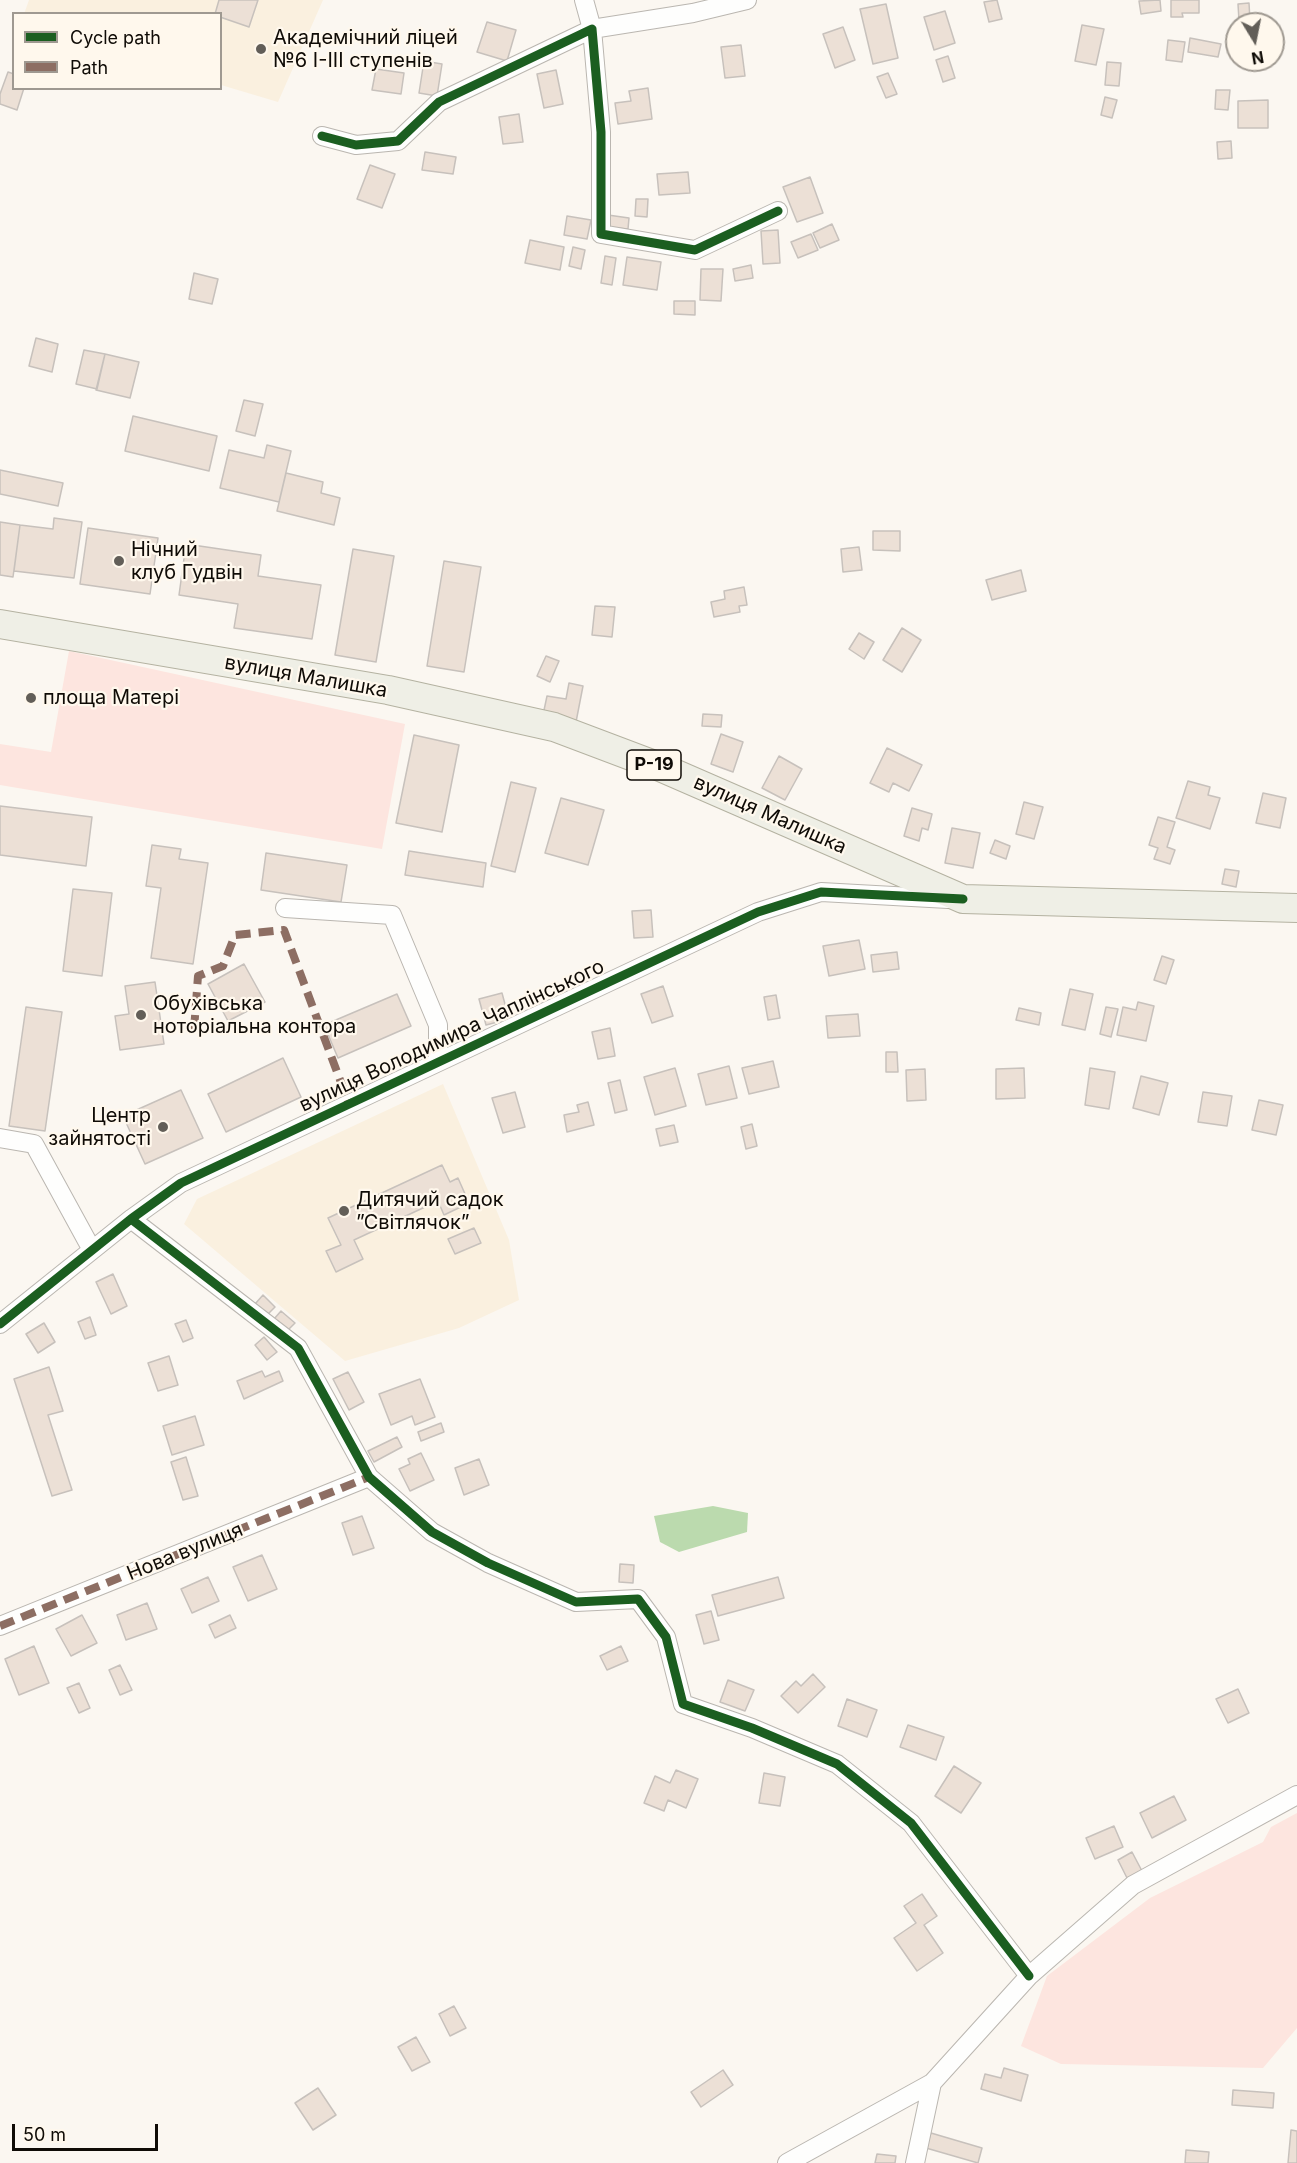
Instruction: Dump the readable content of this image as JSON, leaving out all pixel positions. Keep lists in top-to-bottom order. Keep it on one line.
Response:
{"streets":{"main road":["вулиця Малишка","Р-19"],"street":["вулиця Володимира Чаплінського","Нова вулиця"]},"crossings":[["вулиця Малишка","вулиця Володимира Чаплінського"]],"places":["Академічний ліцей №6 І-ІІІ ступенів","Нічний клуб Гудвін","площа Матері","Обухівська ноторіальна контора","Центр зайнятості","Дитячий садок ”Світлячок”"],"legend":["Cycle path","Path"],"scale_bar":"50 m","north":"bottom"}
